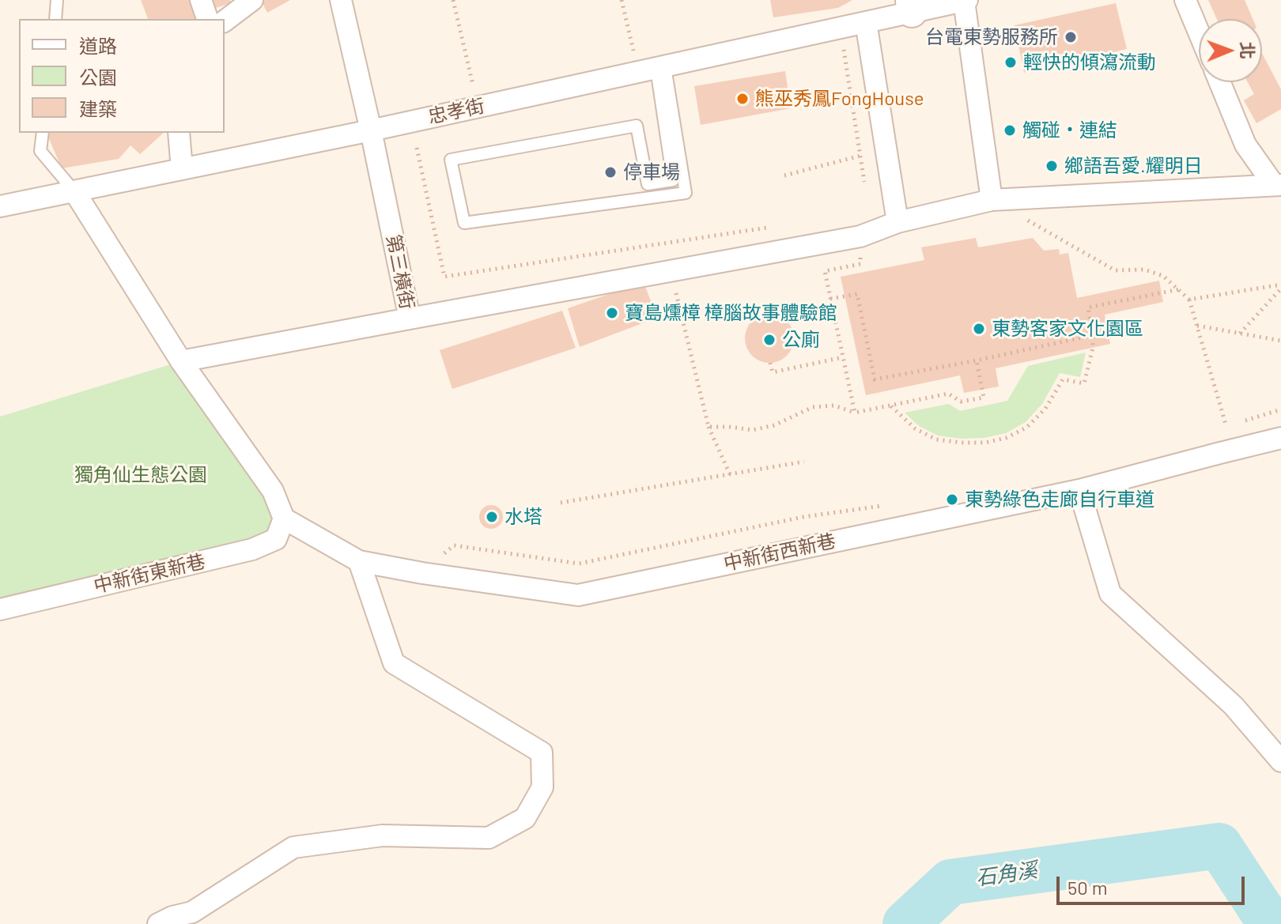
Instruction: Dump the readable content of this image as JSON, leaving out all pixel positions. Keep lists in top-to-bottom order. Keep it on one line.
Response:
{"streets":{"street":["忠孝街","第三橫街","中新街西新巷","中新街東新巷"]},"crossings":[["忠孝街","第三橫街"],["中新街西新巷","中新街東新巷"]],"water":["石角溪"],"parks":["獨角仙生態公園"],"places":["台電東勢服務所","輕快的傾瀉流動","熊巫秀鳳FongHouse","觸碰‧連結","鄉語吾愛.耀明日","停車場","寶島燻樟 樟腦故事體驗館","東勢客家文化園區","公廁","東勢綠色走廊自行車道","水塔"],"legend":["道路","公園","建築"],"scale_bar":"50 m","north":"right"}
